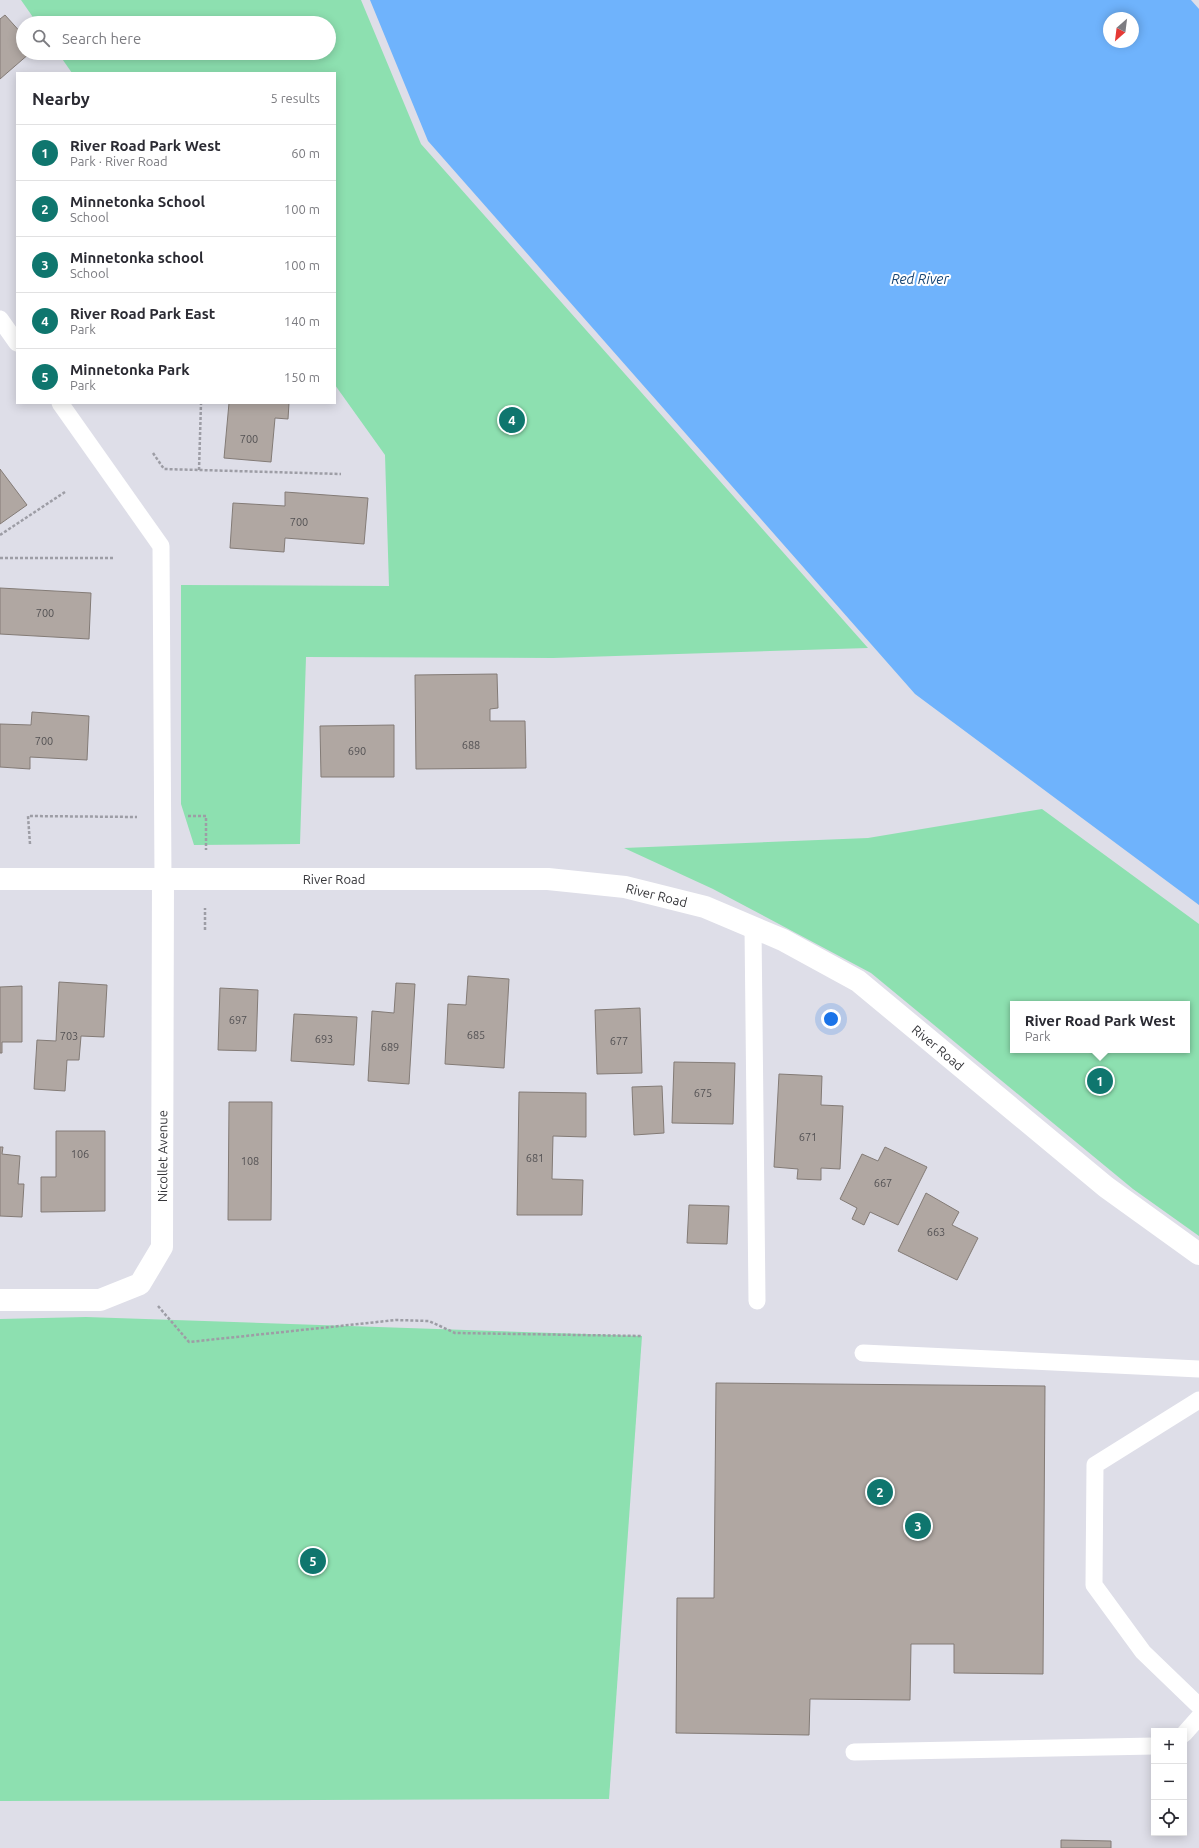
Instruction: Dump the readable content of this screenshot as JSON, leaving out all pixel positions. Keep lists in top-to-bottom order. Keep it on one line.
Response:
{"streets":{"street":["River Road","Nicollet Avenue"]},"crossings":[["River Road","Nicollet Avenue"]],"water":["Red River"],"house_numbers":["700","700","700","700","688","690","697","685","703","693","677","689","675","671","106","681","108","667","663"],"north":"bottom left","page":{"search":"Search here","heading":["Nearby","5 results"],"list":[{"mark":"1","name":"River Road Park West","note":"Park · River Road","value":"60 m"},{"mark":"2","name":"Minnetonka School","note":"School","value":"100 m"},{"mark":"3","name":"Minnetonka school","note":"School","value":"100 m"},{"mark":"4","name":"River Road Park East","note":"Park","value":"140 m"},{"mark":"5","name":"Minnetonka Park","note":"Park","value":"150 m"}],"pins":["4","1","2","3","5"],"popup":["River Road Park West","Park"],"map_buttons":["+","−"]}}
